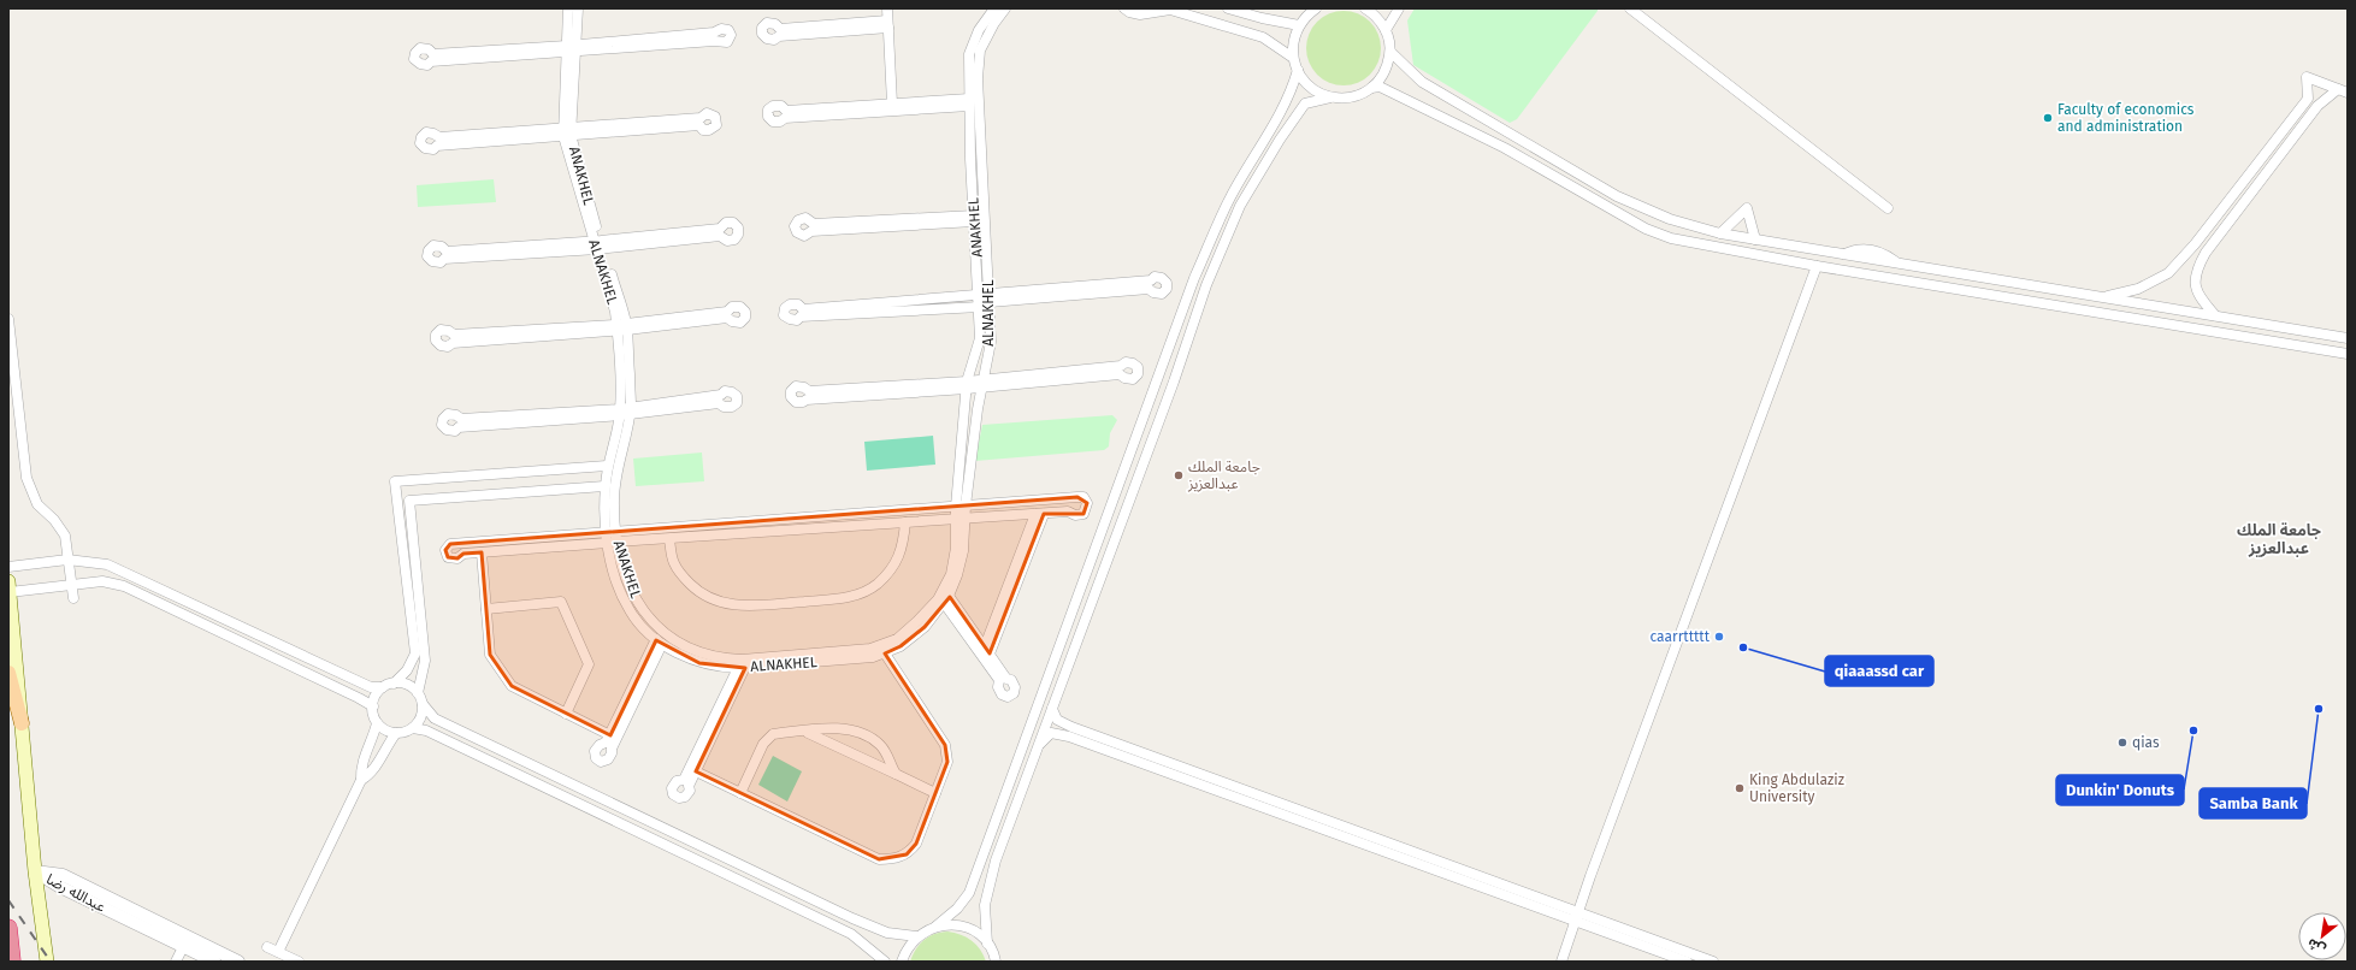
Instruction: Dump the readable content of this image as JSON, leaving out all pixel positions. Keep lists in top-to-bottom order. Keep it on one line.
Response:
{"streets":{"street":["ANAKHEL","ALNAKHEL","عبدالله رضا"]},"crossings":[["ANAKHEL","ALNAKHEL"]],"districts":["جامعة الملك عبدالعزيز"],"places":["Faculty of economics and administration","جامعة الملك عبدالعزيز","caarrttttt","qiaaassd car","Samba Bank","Dunkin' Donuts","qias","King Abdulaziz University"],"north":"bottom left"}
